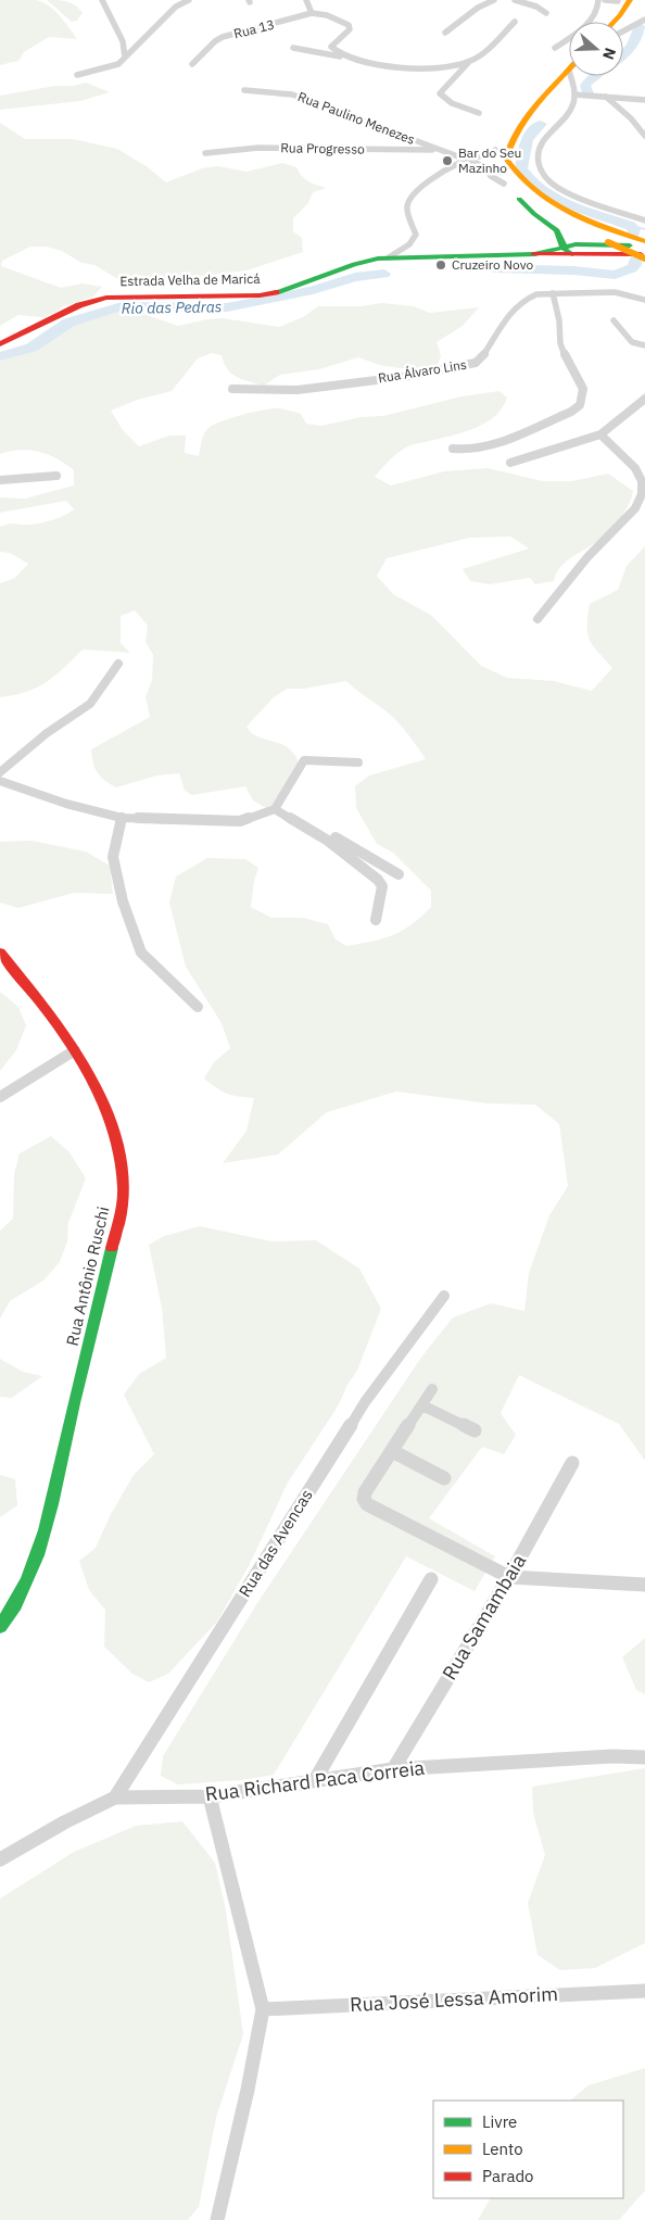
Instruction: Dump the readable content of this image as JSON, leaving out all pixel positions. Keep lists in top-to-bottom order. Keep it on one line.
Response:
{"streets":{"main road":["Estrada Velha de Maricá","Rua Antônio Ruschi"],"street":["Rua 13","Rua Paulino Menezes","Rua Progresso","Rua Álvaro Lins","Rua das Avencas","Rua Samambaia","Rua Richard Paca Correia","Rua José Lessa Amorim"]},"crossings":[["Rua Paulino Menezes","Rua Progresso"],["Rua das Avencas","Rua Richard Paca Correia"],["Rua Samambaia","Rua Richard Paca Correia"]],"water":["Rio das Pedras"],"places":["Bar do Seu Mazinho","Cruzeiro Novo"],"legend":["Livre","Lento","Parado"],"north":"right"}
